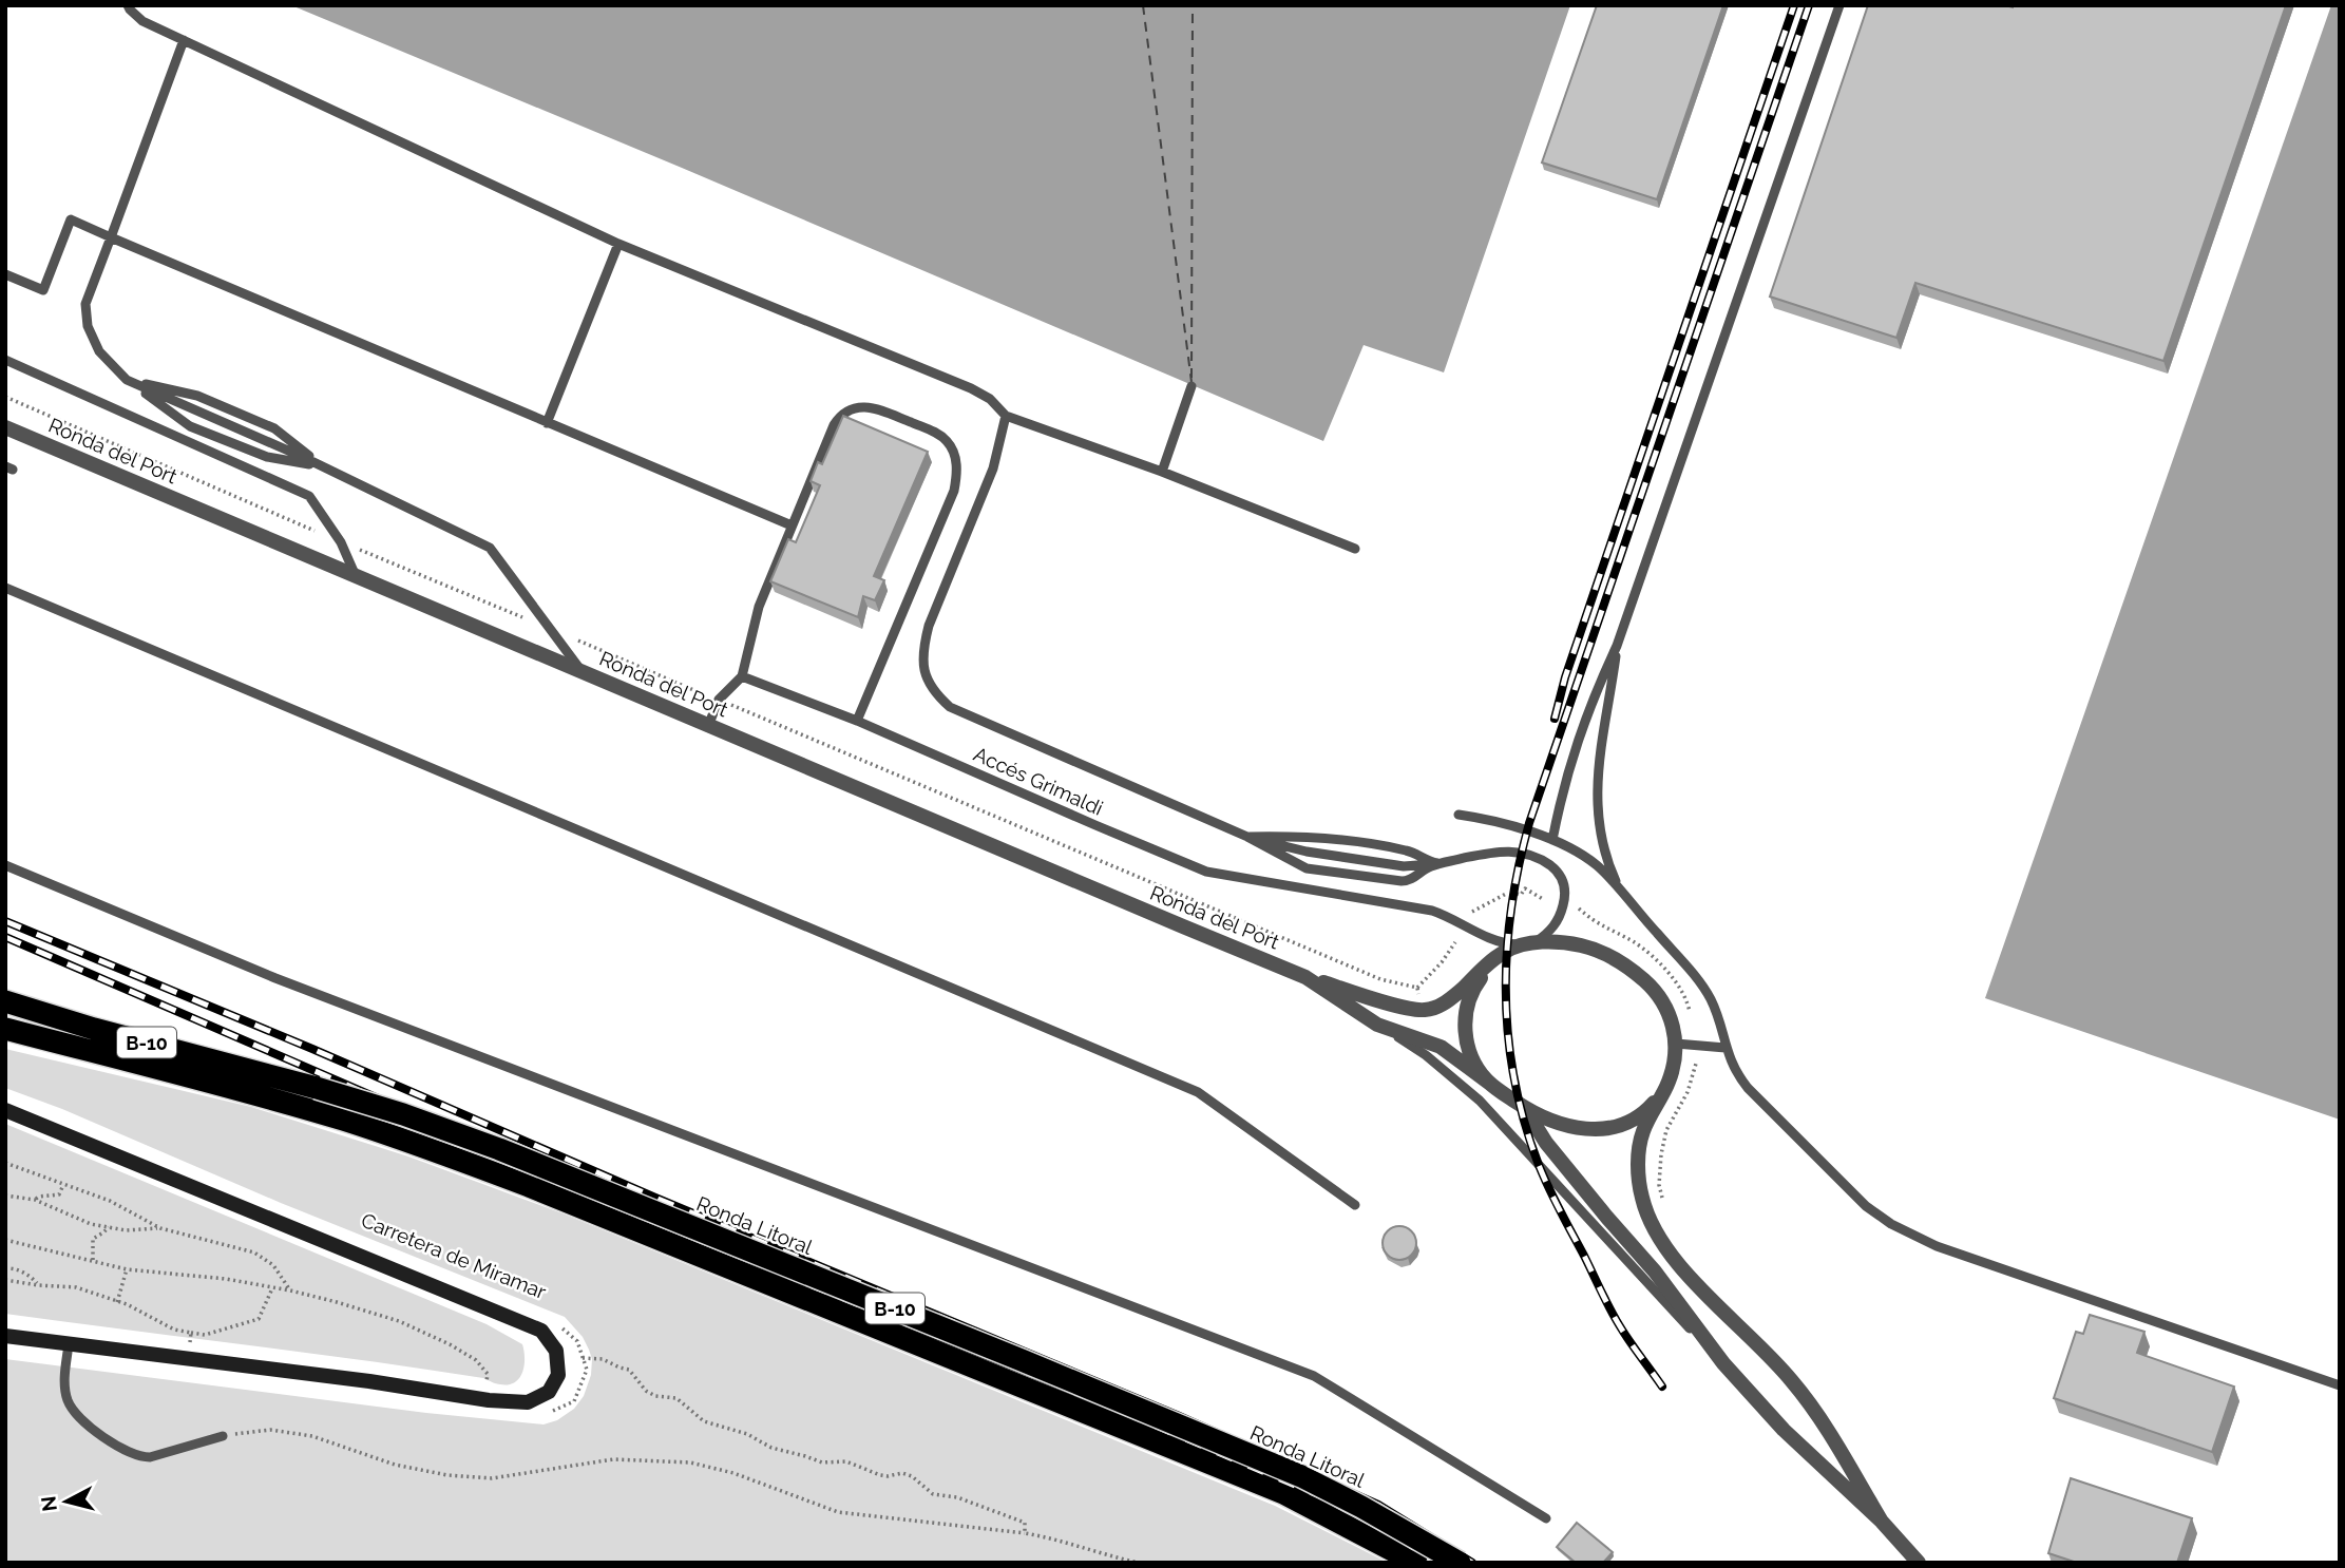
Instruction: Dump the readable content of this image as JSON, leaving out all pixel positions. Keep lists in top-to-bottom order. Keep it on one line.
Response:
{"streets":{"highway":["B-10","Ronda Litoral"],"street":["Ronda del Port","Carretera de Miramar"],"lane":["Accés Grimaldi"]},"north":"left"}
